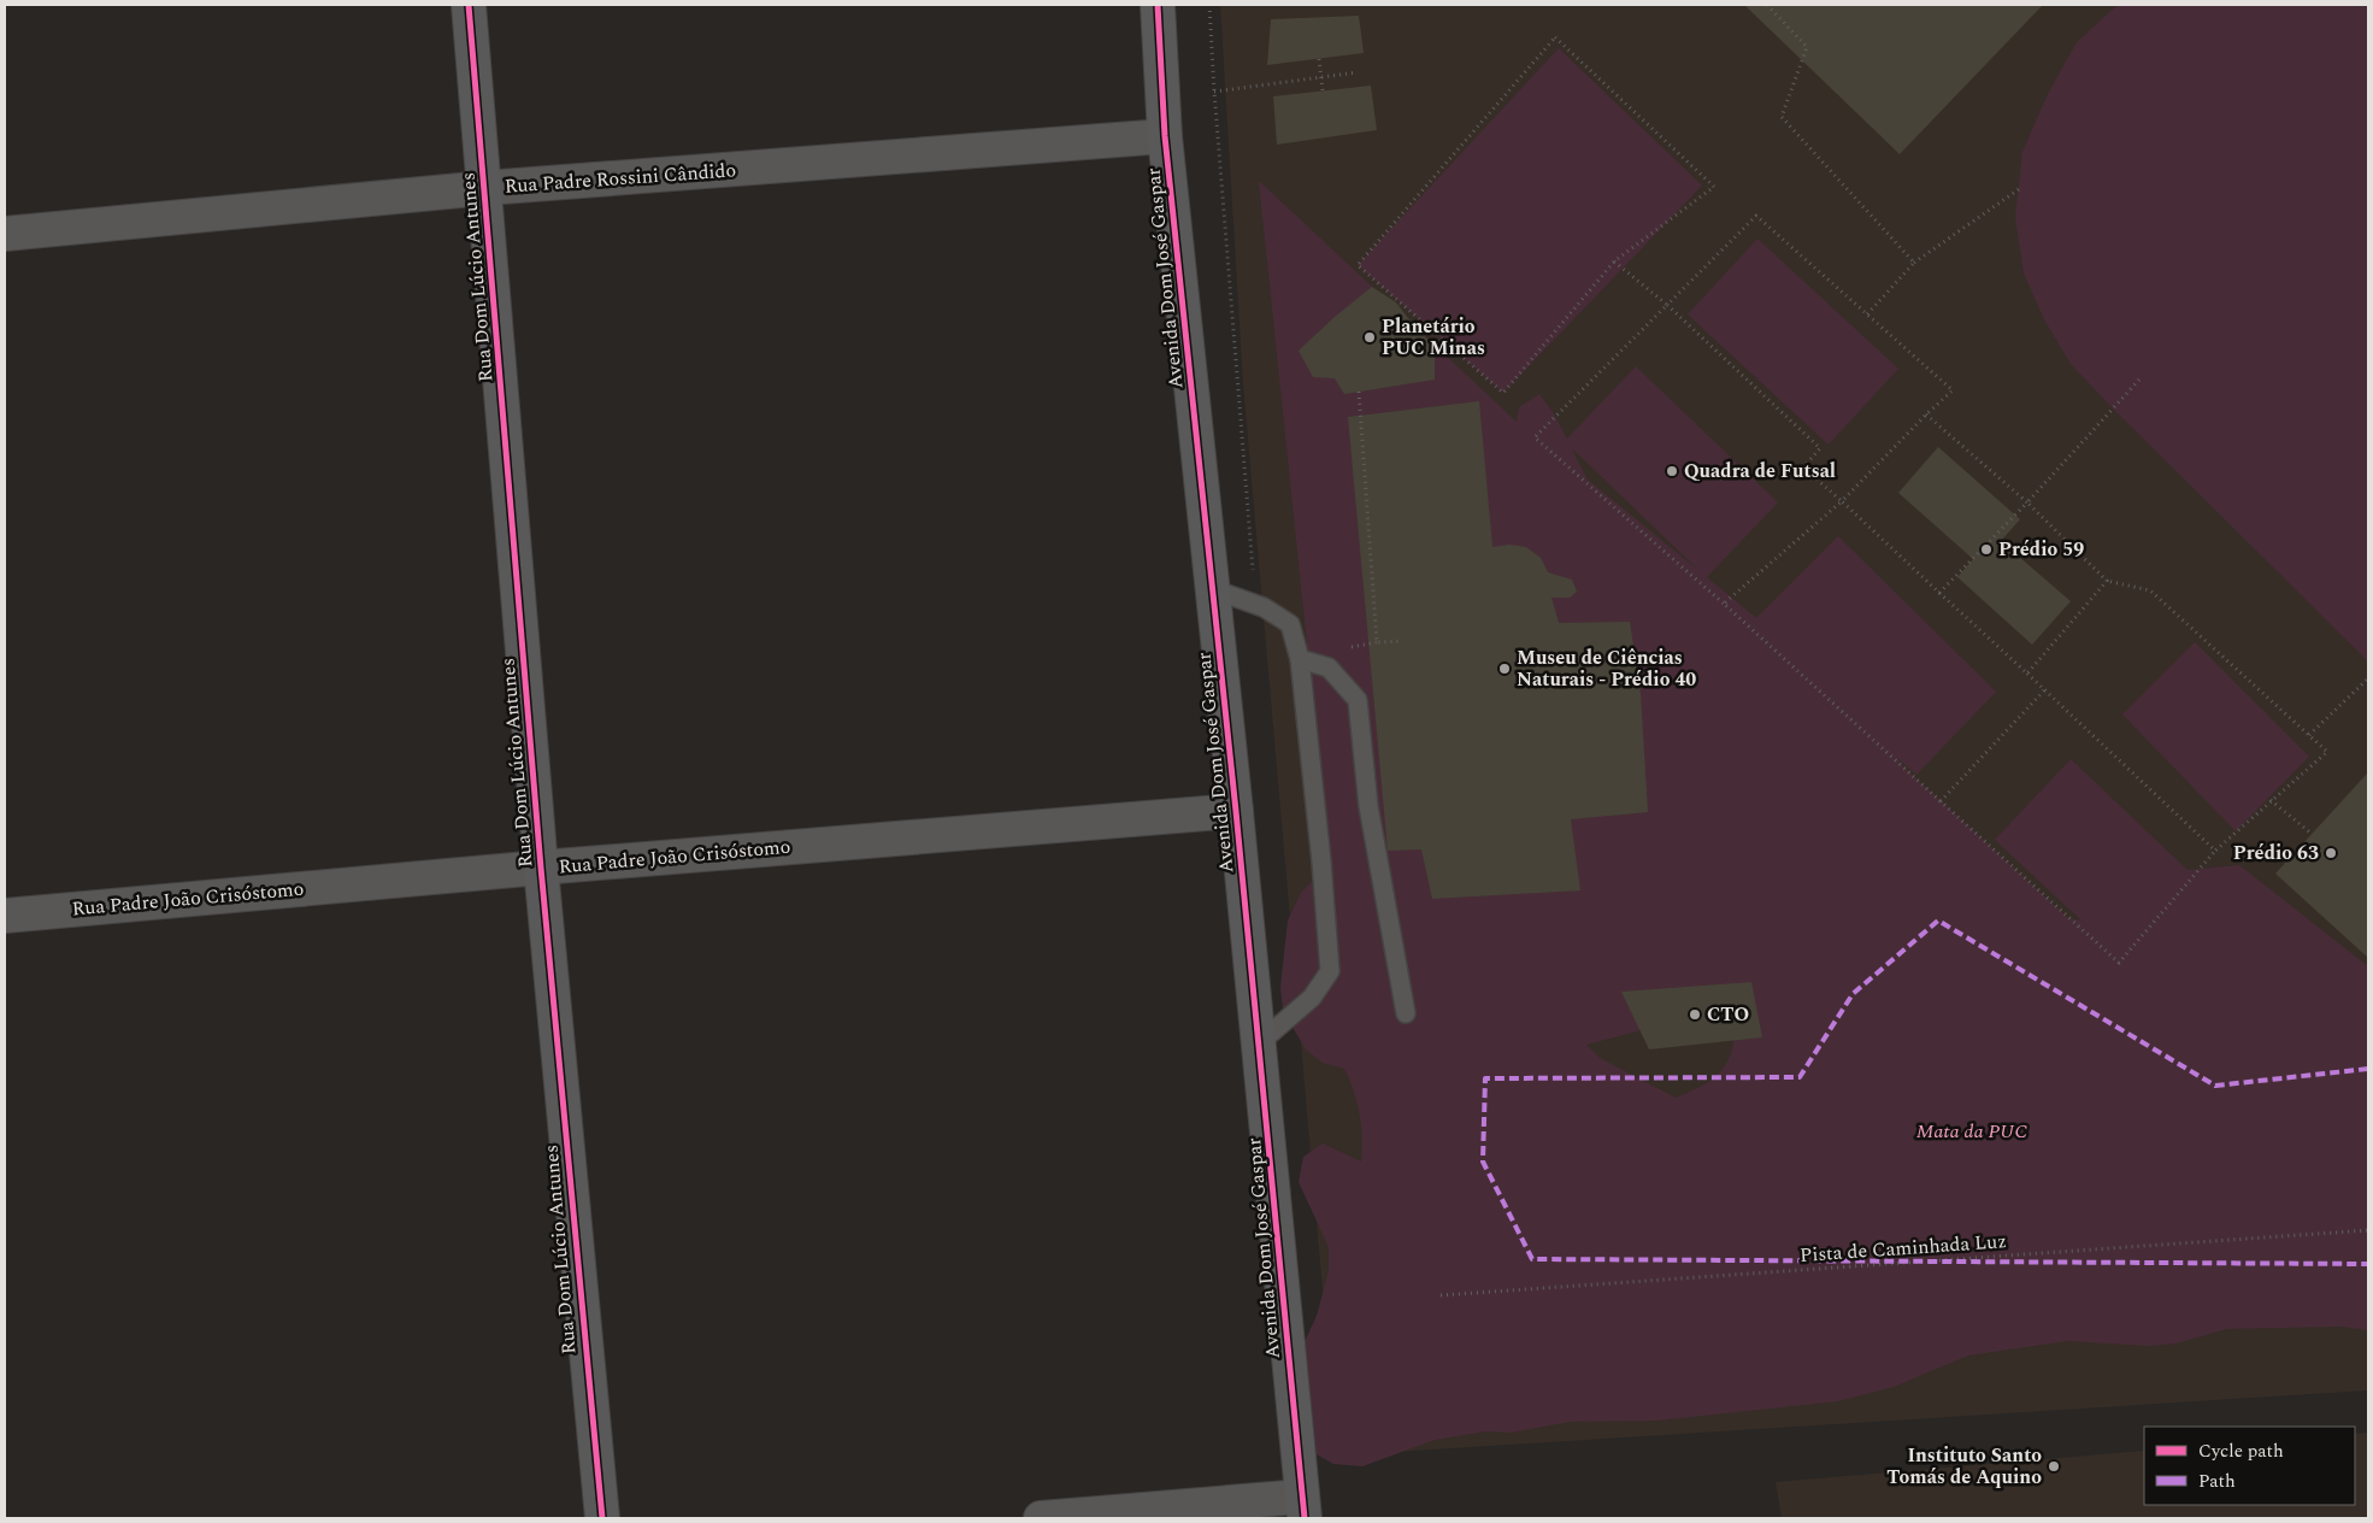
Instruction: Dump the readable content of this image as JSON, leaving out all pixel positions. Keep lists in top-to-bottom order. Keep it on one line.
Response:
{"streets":{"street":["Rua Padre Rossini Cândido","Rua Dom Lúcio Antunes","Avenida Dom José Gaspar","Rua Padre João Crisóstomo"],"path":["Pista de Caminhada Luz"]},"crossings":[["Rua Padre Rossini Cândido","Rua Dom Lúcio Antunes"],["Rua Padre Rossini Cândido","Avenida Dom José Gaspar"],["Rua Dom Lúcio Antunes","Rua Padre João Crisóstomo"],["Avenida Dom José Gaspar","Rua Padre João Crisóstomo"]],"parks":["Mata da PUC"],"places":["Planetário PUC Minas","Quadra de Futsal","Prédio 59","Museu de Ciências Naturais - Prédio 40","Prédio 63","CTO","Instituto Santo Tomás de Aquino"],"legend":["Cycle path","Path"]}
